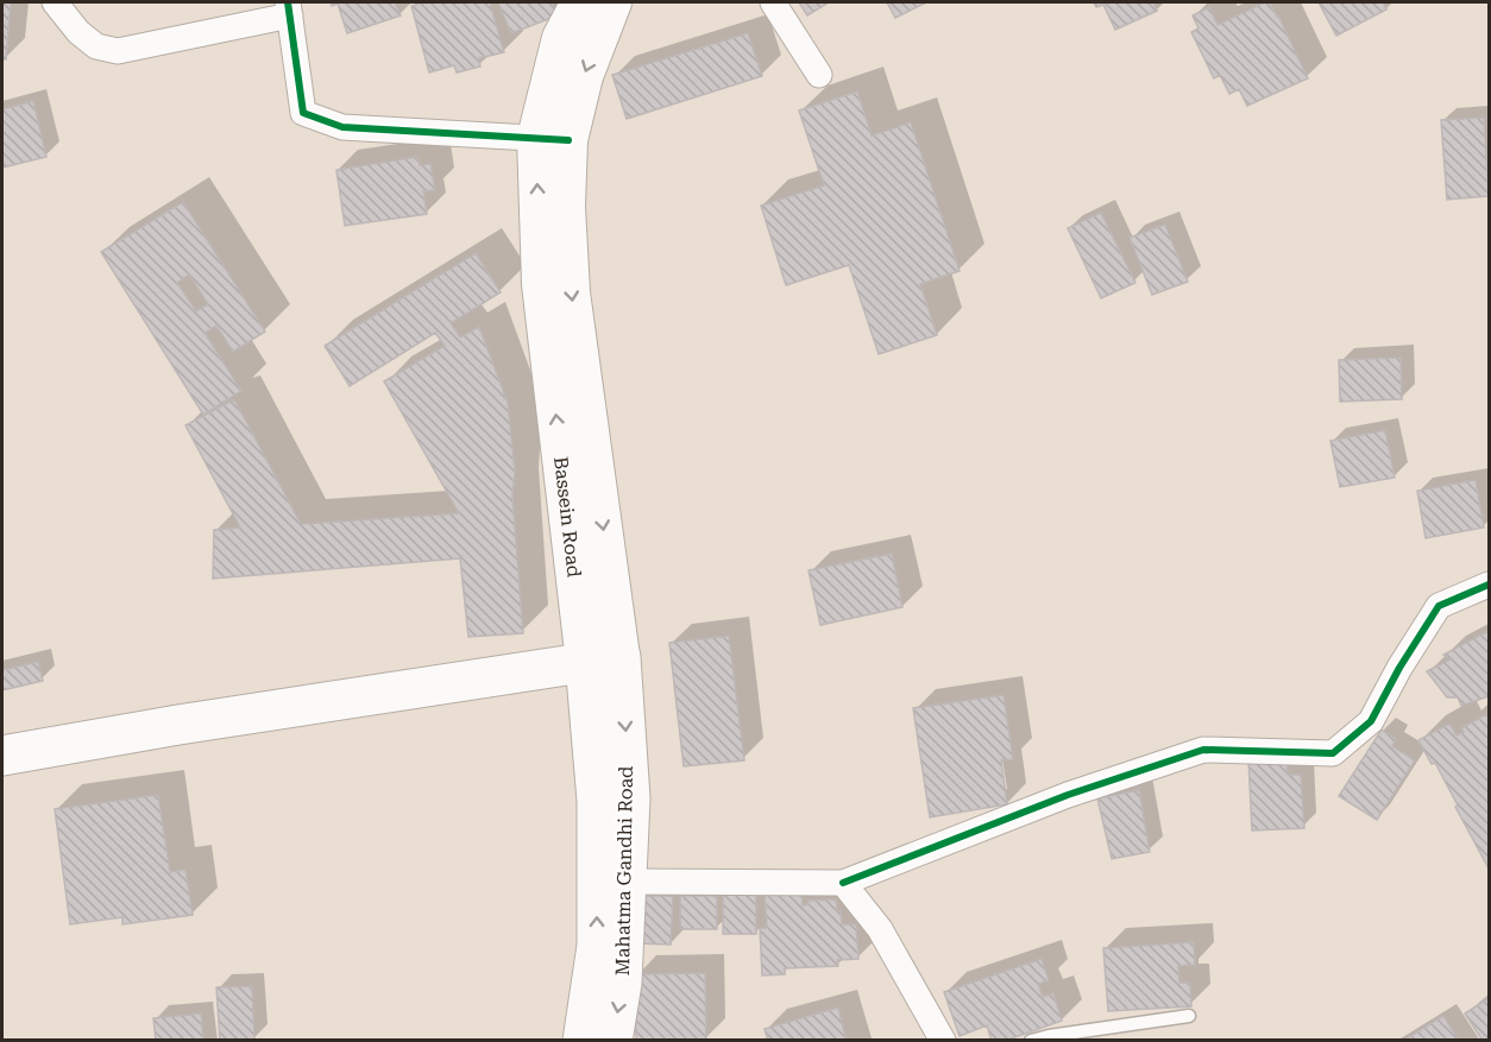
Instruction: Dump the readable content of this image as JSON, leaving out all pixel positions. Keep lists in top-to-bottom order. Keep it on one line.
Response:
{"streets":{"main road":["Bassein Road","Mahatma Gandhi Road"]},"crossings":[["Bassein Road","Mahatma Gandhi Road"]],"one_way":["Mahatma Gandhi Road"]}
